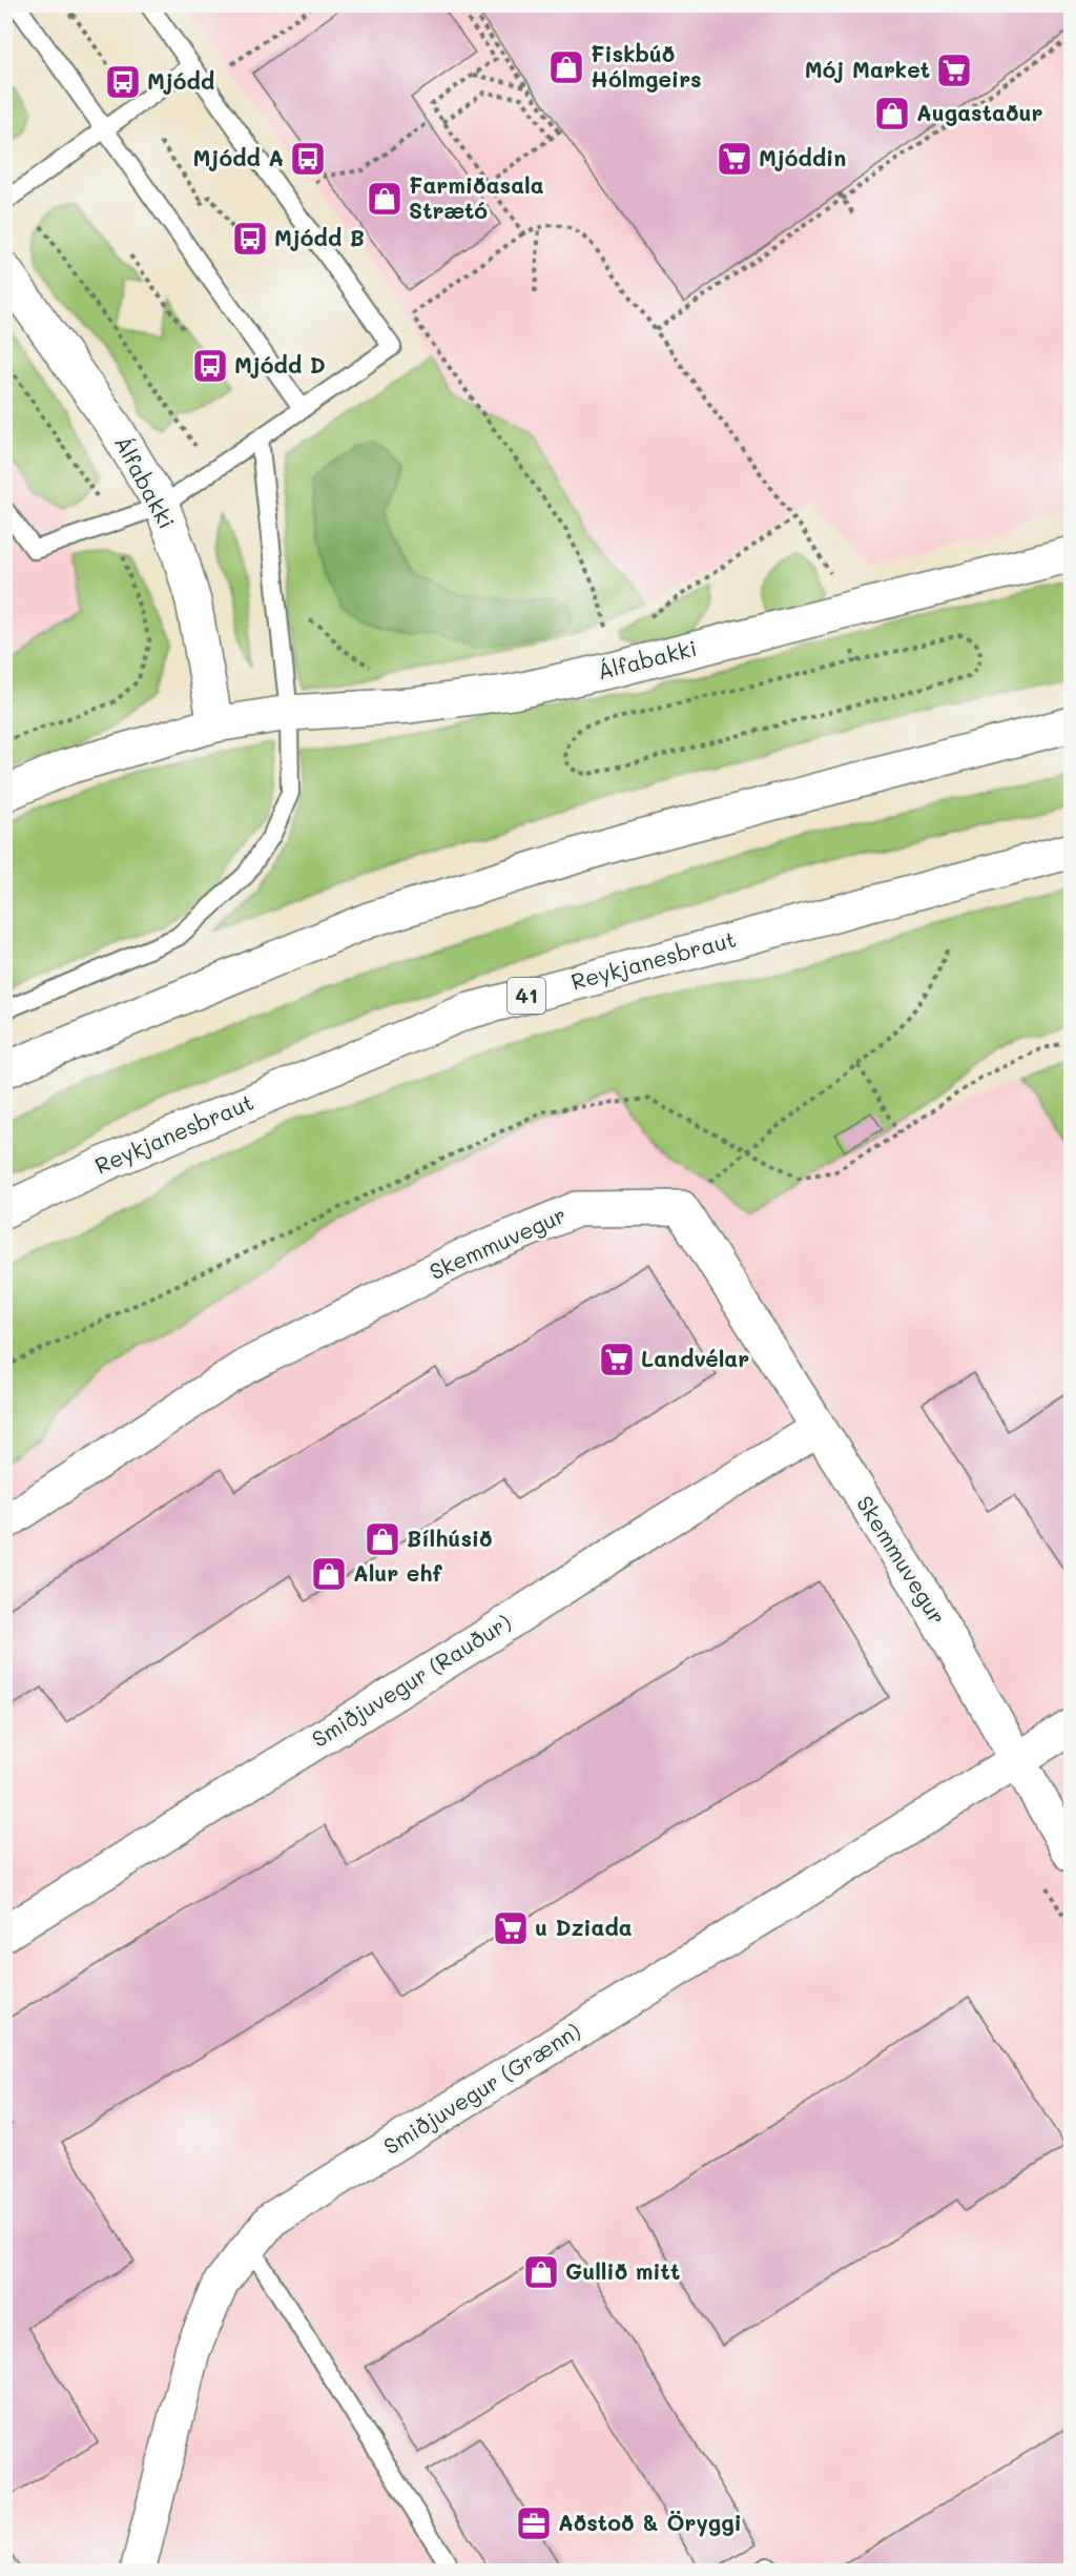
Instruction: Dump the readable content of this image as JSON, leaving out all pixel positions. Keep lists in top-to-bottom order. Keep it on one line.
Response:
{"streets":{"main road":["Álfabakki","Reykjanesbraut","41","Skemmuvegur","Smiðjuvegur (Rauður)","Smiðjuvegur (Grænn)"]},"crossings":[["Skemmuvegur","Smiðjuvegur (Rauður)"],["Skemmuvegur","Smiðjuvegur (Grænn)"]],"places":{"shop":["Fiskbúð Hólmgeirs","Augastaður","Farmiðasala Strætó","Bílhúsið","Alur ehf","Gullið mitt"],"supermarket":["Mój Market","Mjóddin","Landvélar","u Dziada"],"bus stop":["Mjódd","Mjódd A","Mjódd B","Mjódd D"],"office":["Aðstoð & Öryggi"]}}
